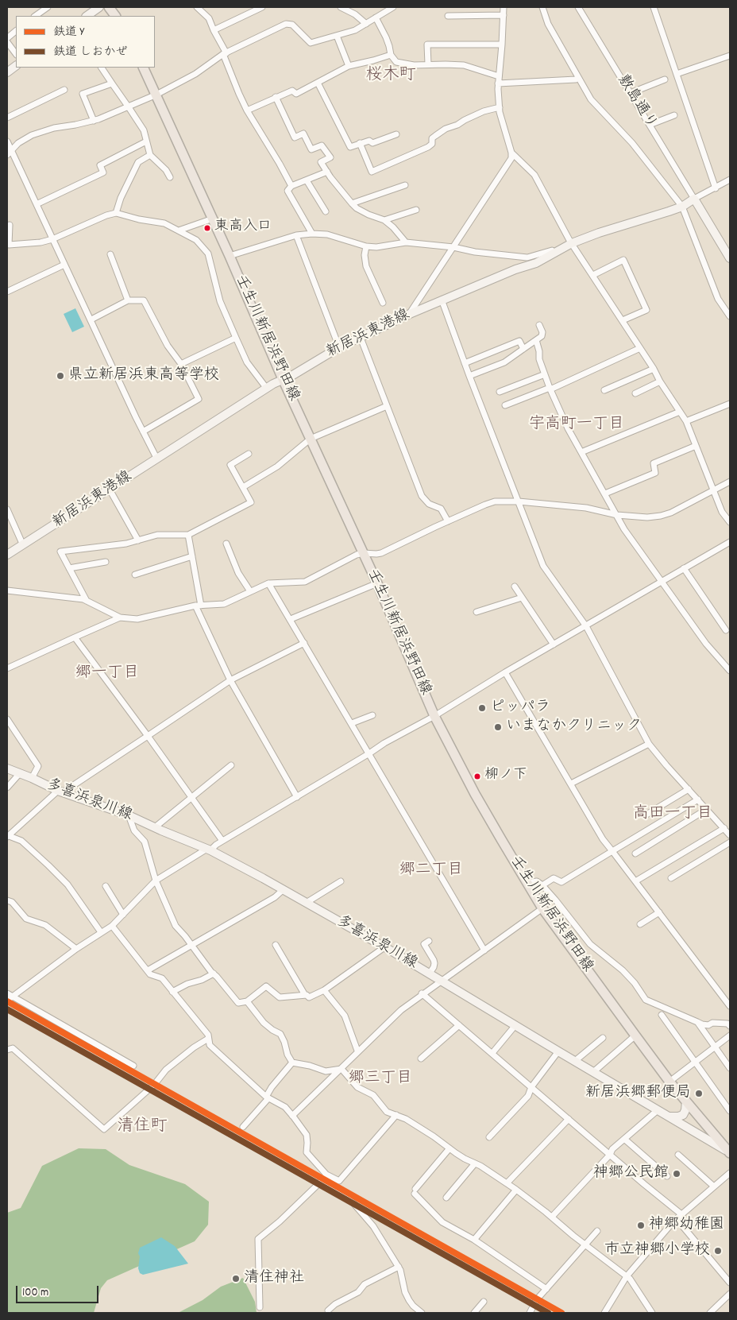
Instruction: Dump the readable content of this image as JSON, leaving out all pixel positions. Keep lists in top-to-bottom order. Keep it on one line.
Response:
{"streets":{"main road":["新居浜東港線","壬生川新居浜野田線","多喜浜泉川線"],"street":["敷島通り"]},"crossings":[["敷島通り","新居浜東港線"],["新居浜東港線","壬生川新居浜野田線"],["壬生川新居浜野田線","多喜浜泉川線"]],"districts":["桜木町","宇高町一丁目","郷一丁目","高田一丁目","郷二丁目","郷三丁目","清住町"],"places":["東高入口","県立新居浜東高等学校","ピッパラ","いまなかクリニック","柳ノ下","新居浜郷郵便局","神郷公民館","神郷幼稚園","市立神郷小学校","清住神社"],"lines":["rail line Y","rail line しおかぜ"],"legend":["鉄道 Y","鉄道 しおかぜ"],"scale_bar":"100 m"}
